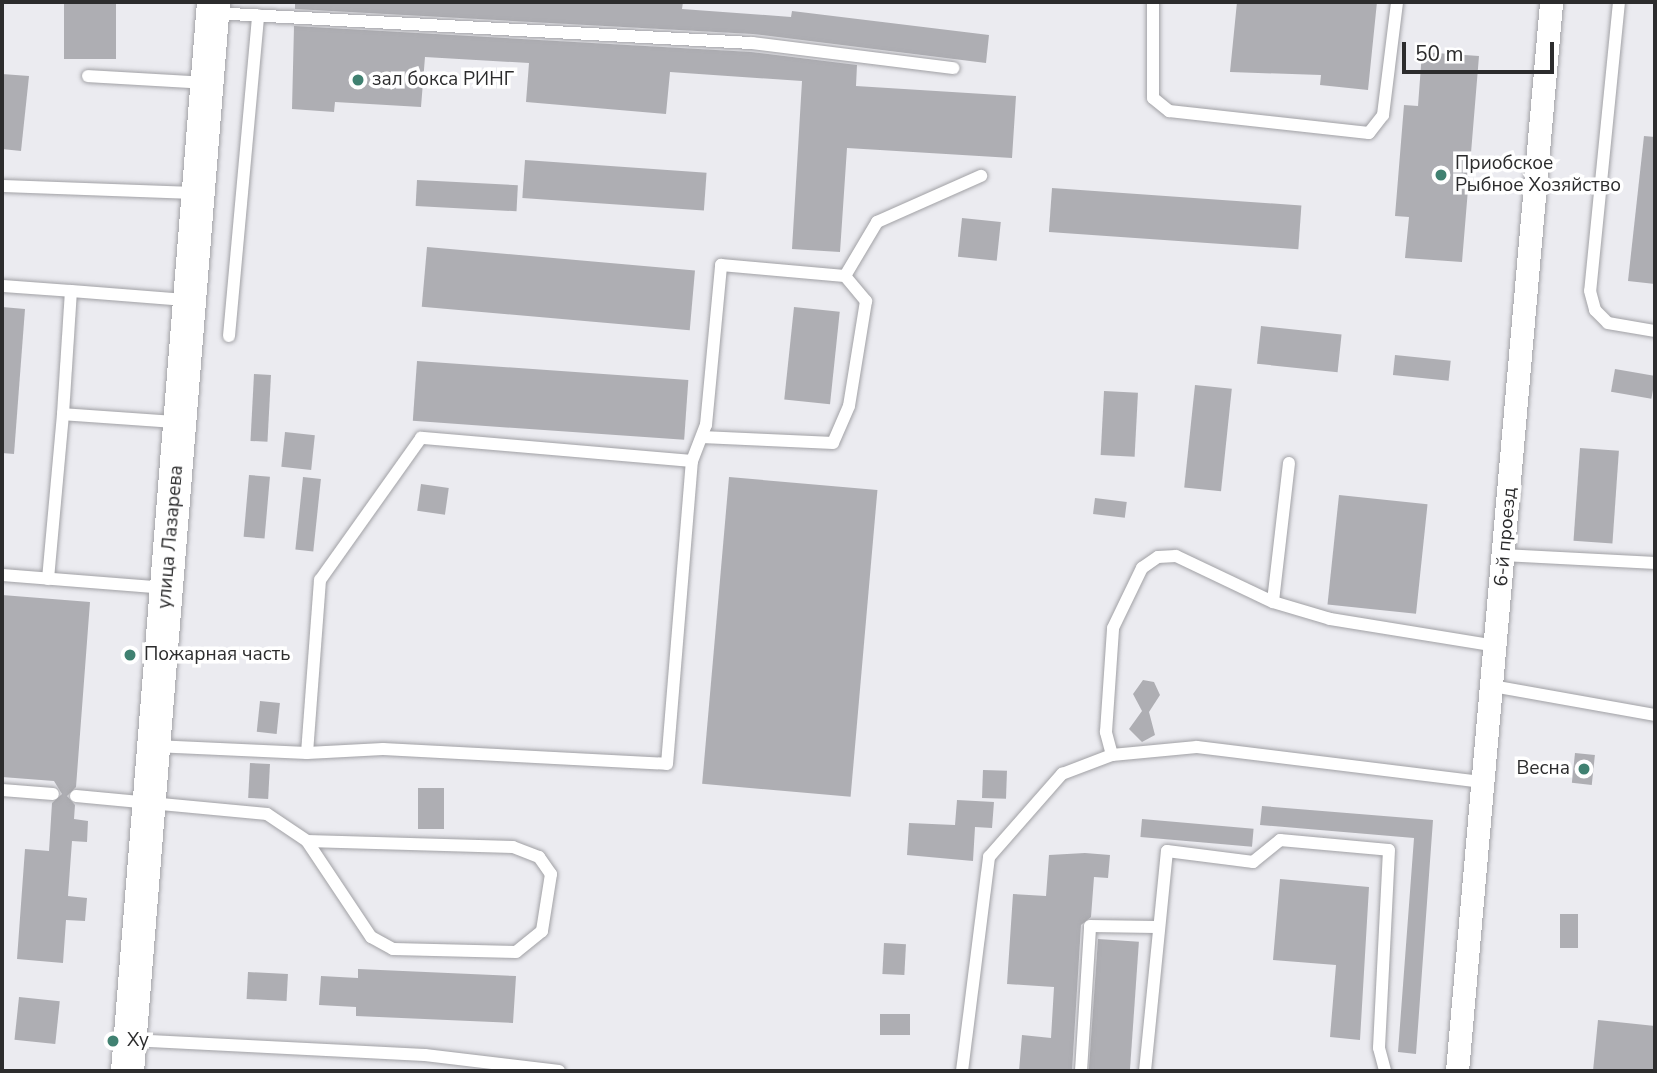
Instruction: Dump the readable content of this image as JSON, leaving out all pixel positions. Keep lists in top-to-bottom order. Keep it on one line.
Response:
{"streets":{"main road":["улица Лазарева"],"street":["6-й проезд"]},"places":["зал бокса РИНГ","Приобское Рыбное Хозяйство","Пожарная часть","Весна","Xy"],"scale_bar":"50 m"}
